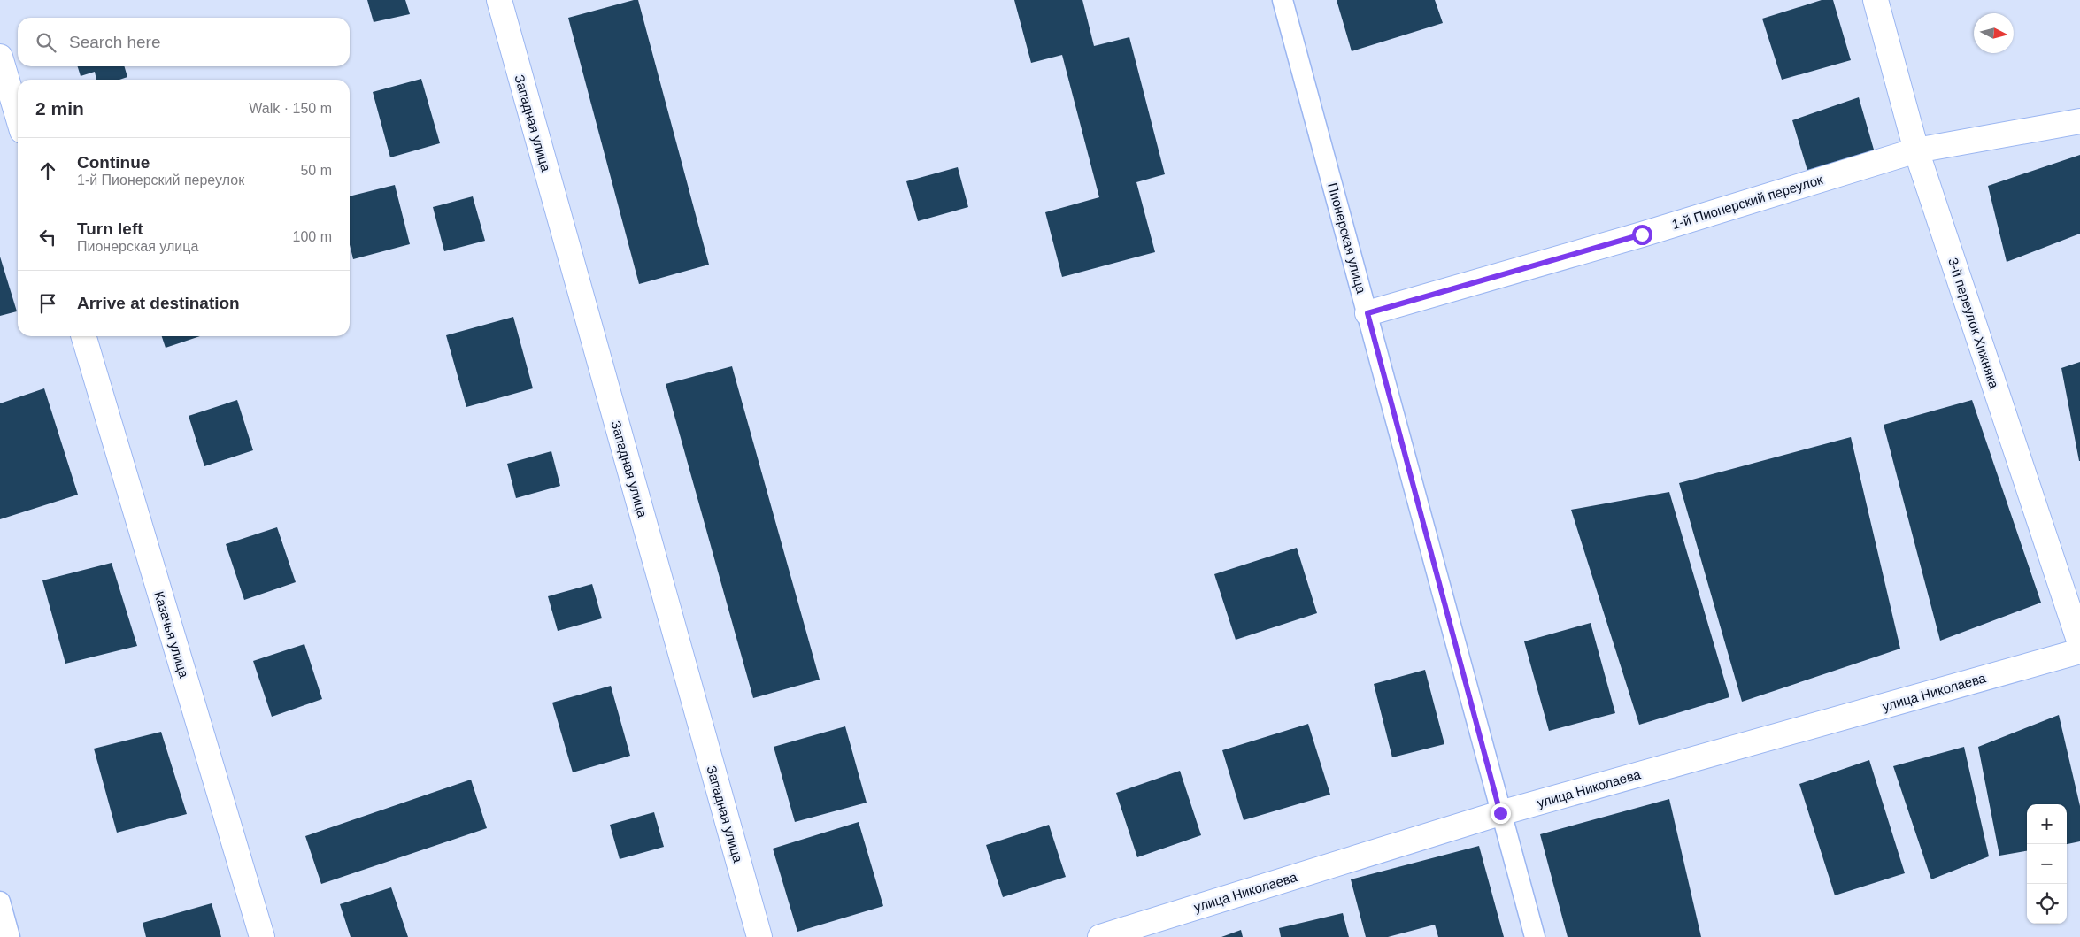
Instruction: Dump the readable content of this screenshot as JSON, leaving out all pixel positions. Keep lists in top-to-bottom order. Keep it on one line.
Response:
{"streets":{"street":["Западная улица","1-й Пионерский переулок","3-й переулок Хижняка","Казачья улица","улица Николаева"],"lane":["Пионерская улица"]},"crossings":[["1-й Пионерский переулок","Пионерская улица"],["1-й Пионерский переулок","3-й переулок Хижняка"],["Пионерская улица","улица Николаева"]],"north":"right","page":{"search":"Search here","heading":["2 min","Walk · 150 m"],"list":[["Continue","1-й Пионерский переулок","50 m"],["Turn left","Пионерская улица","100 m"],"Arrive at destination"],"map_buttons":["+","−"]}}
